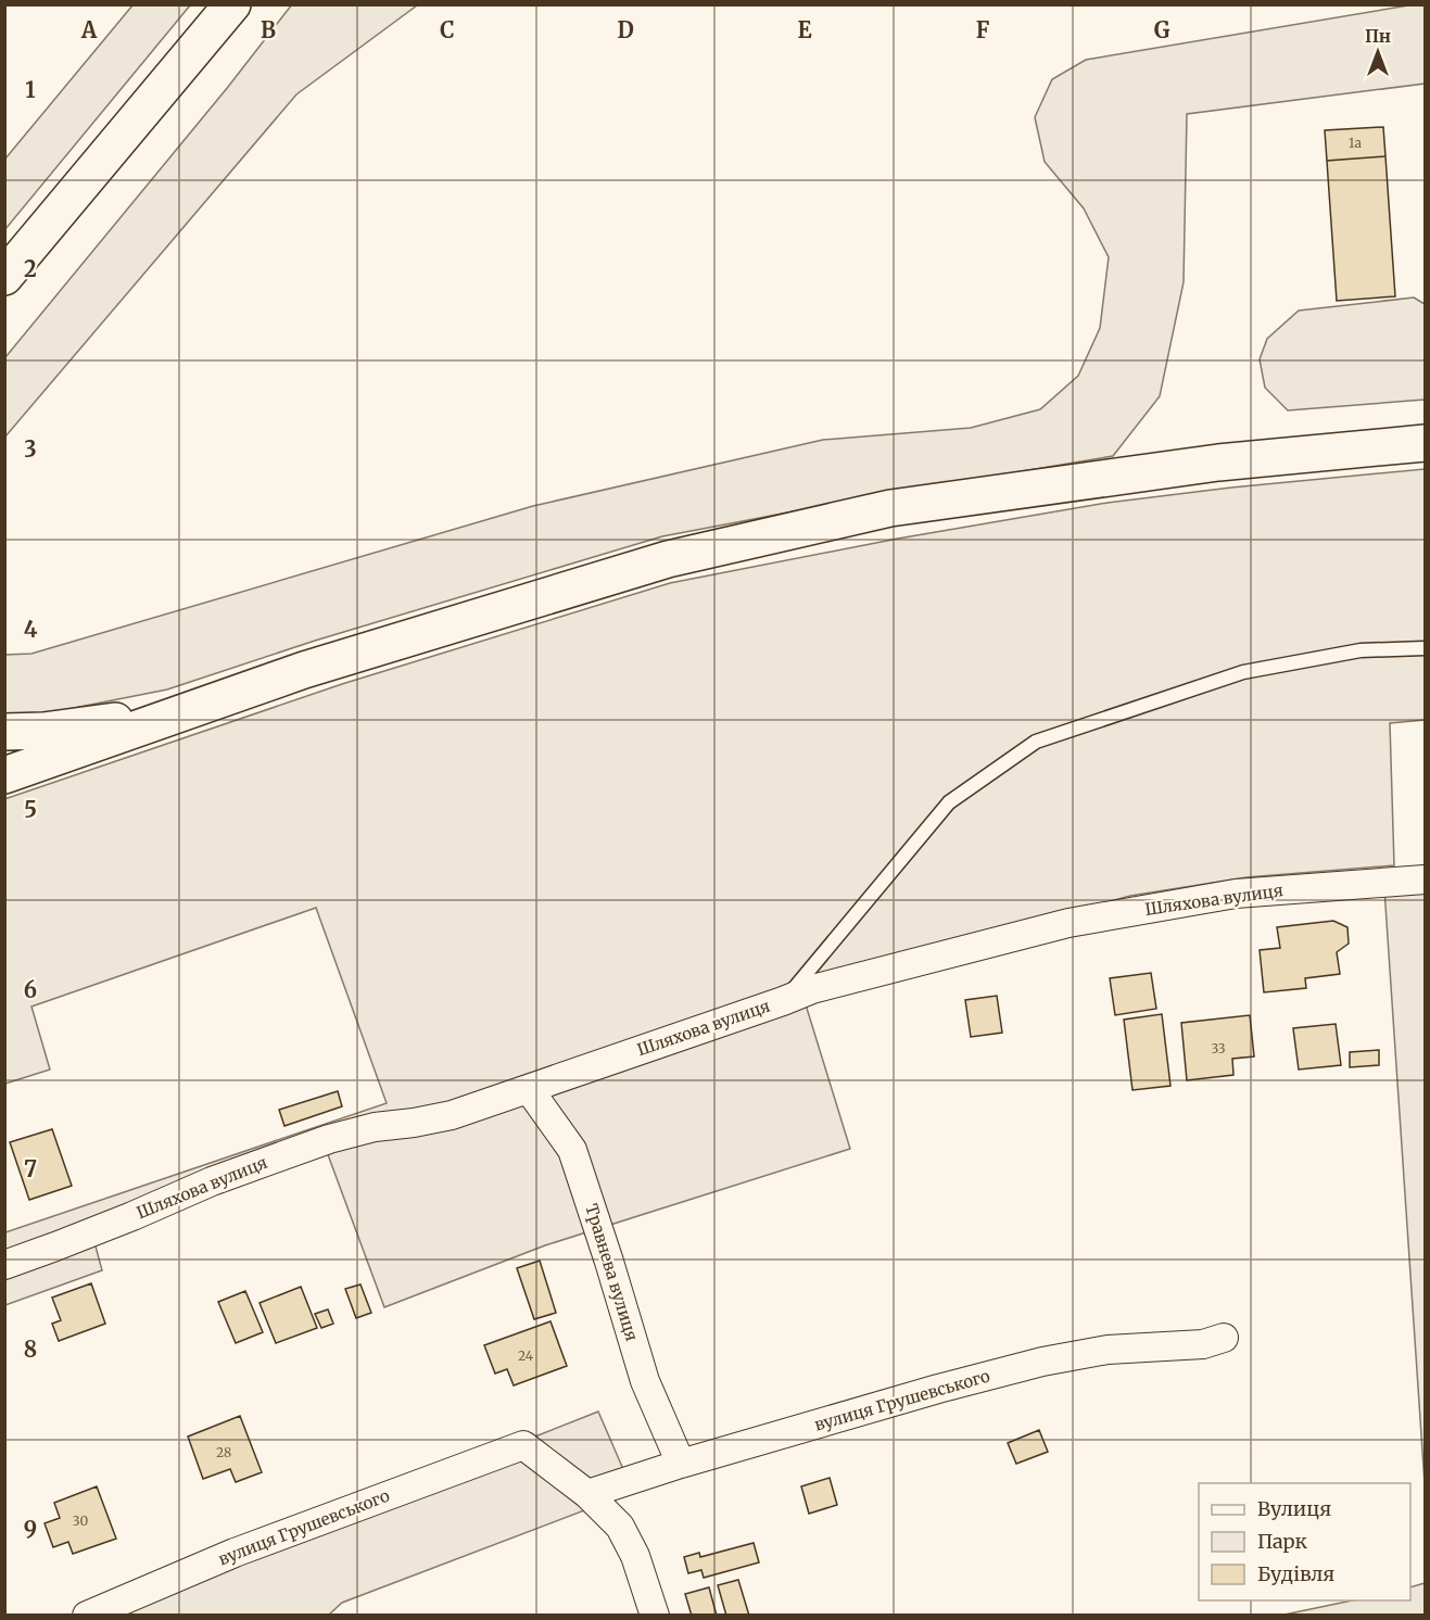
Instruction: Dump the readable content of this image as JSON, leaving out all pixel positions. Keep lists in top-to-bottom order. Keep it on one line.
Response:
{"streets":{"street":["Шляхова вулиця","Травнева вулиця","вулиця Грушевського"]},"crossings":[["Шляхова вулиця","Травнева вулиця"],["Травнева вулиця","вулиця Грушевського"]],"house_numbers":["1а","33","24","28","30"],"legend":["Вулиця","Парк","Будівля"],"north":"top","grid":{"columns":["A","B","C","D","E","F","G"],"rows":["1","2","3","4","5","6","7","8","9"]}}
